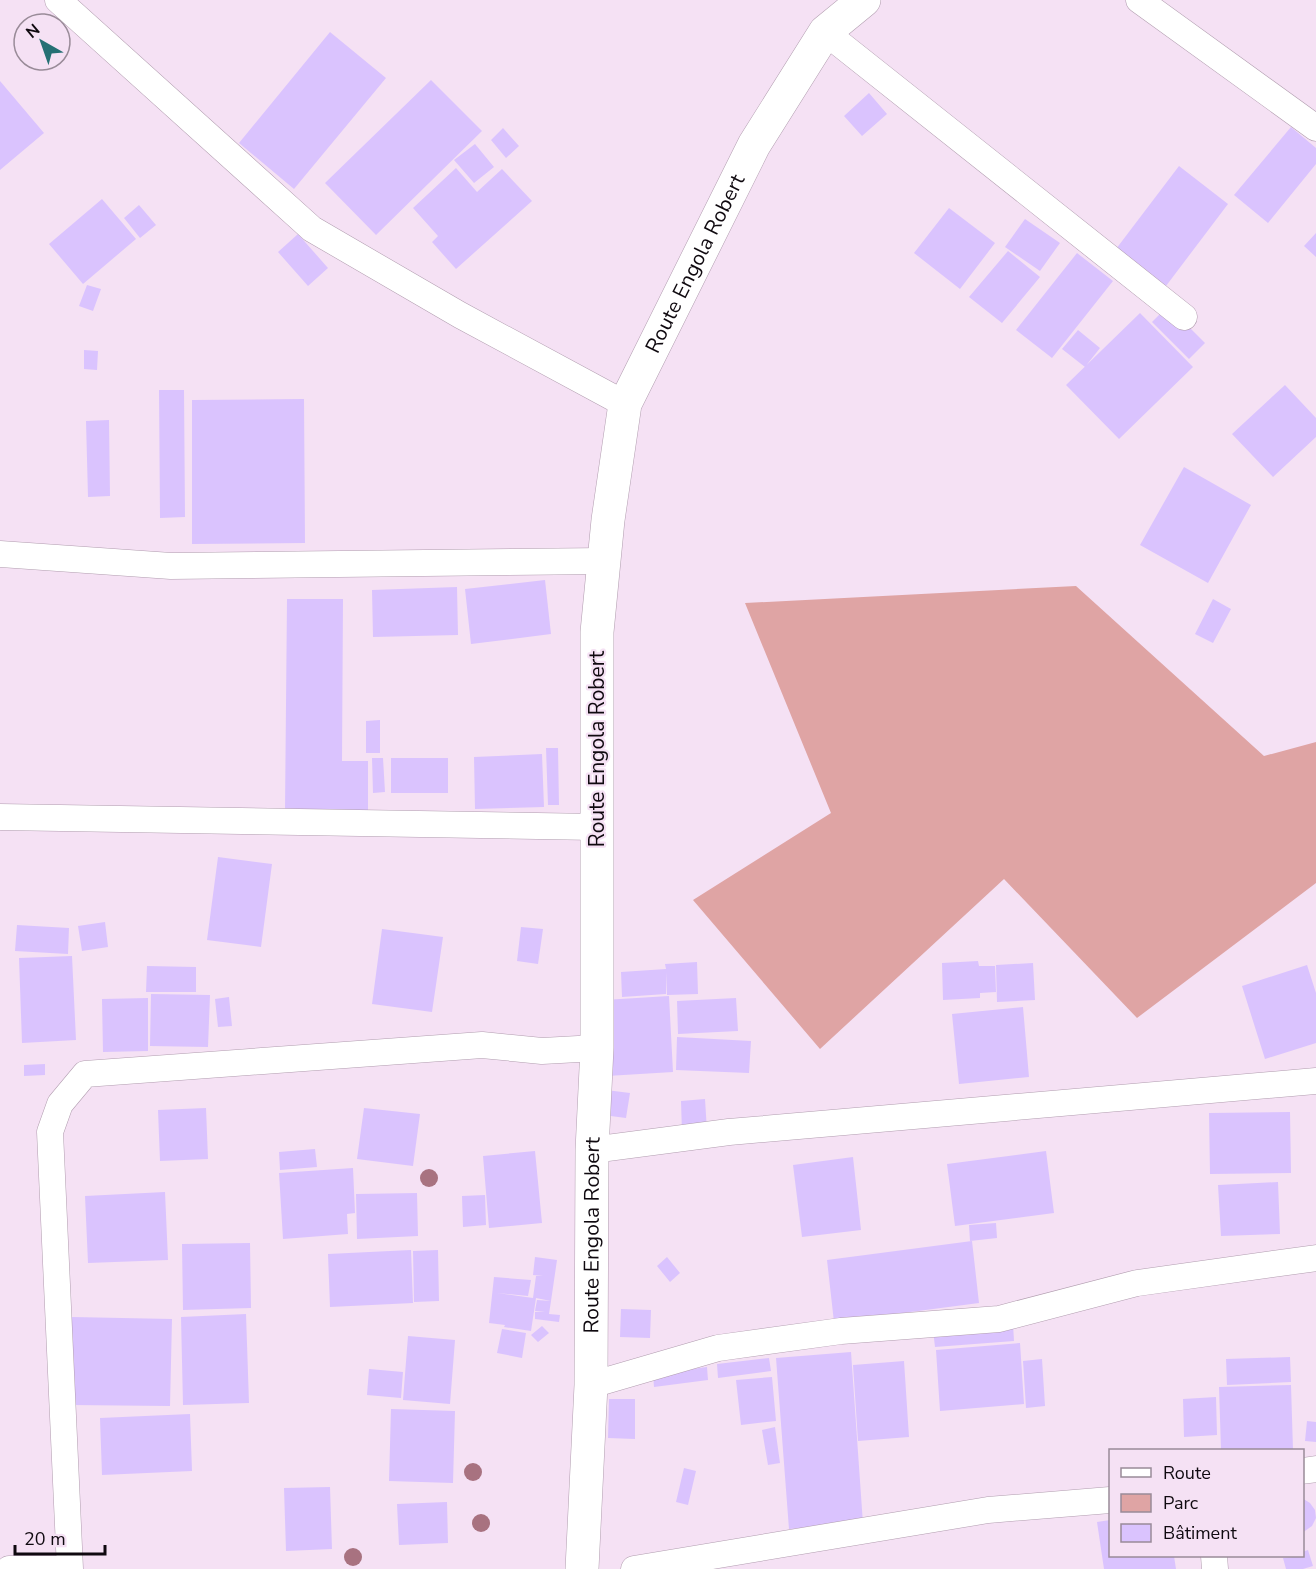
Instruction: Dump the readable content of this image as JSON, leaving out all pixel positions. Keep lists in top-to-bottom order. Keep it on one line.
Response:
{"streets":{"street":["Route Engola Robert"]},"legend":["Route","Parc","Bâtiment"],"scale_bar":"20 m","north":"top left"}
